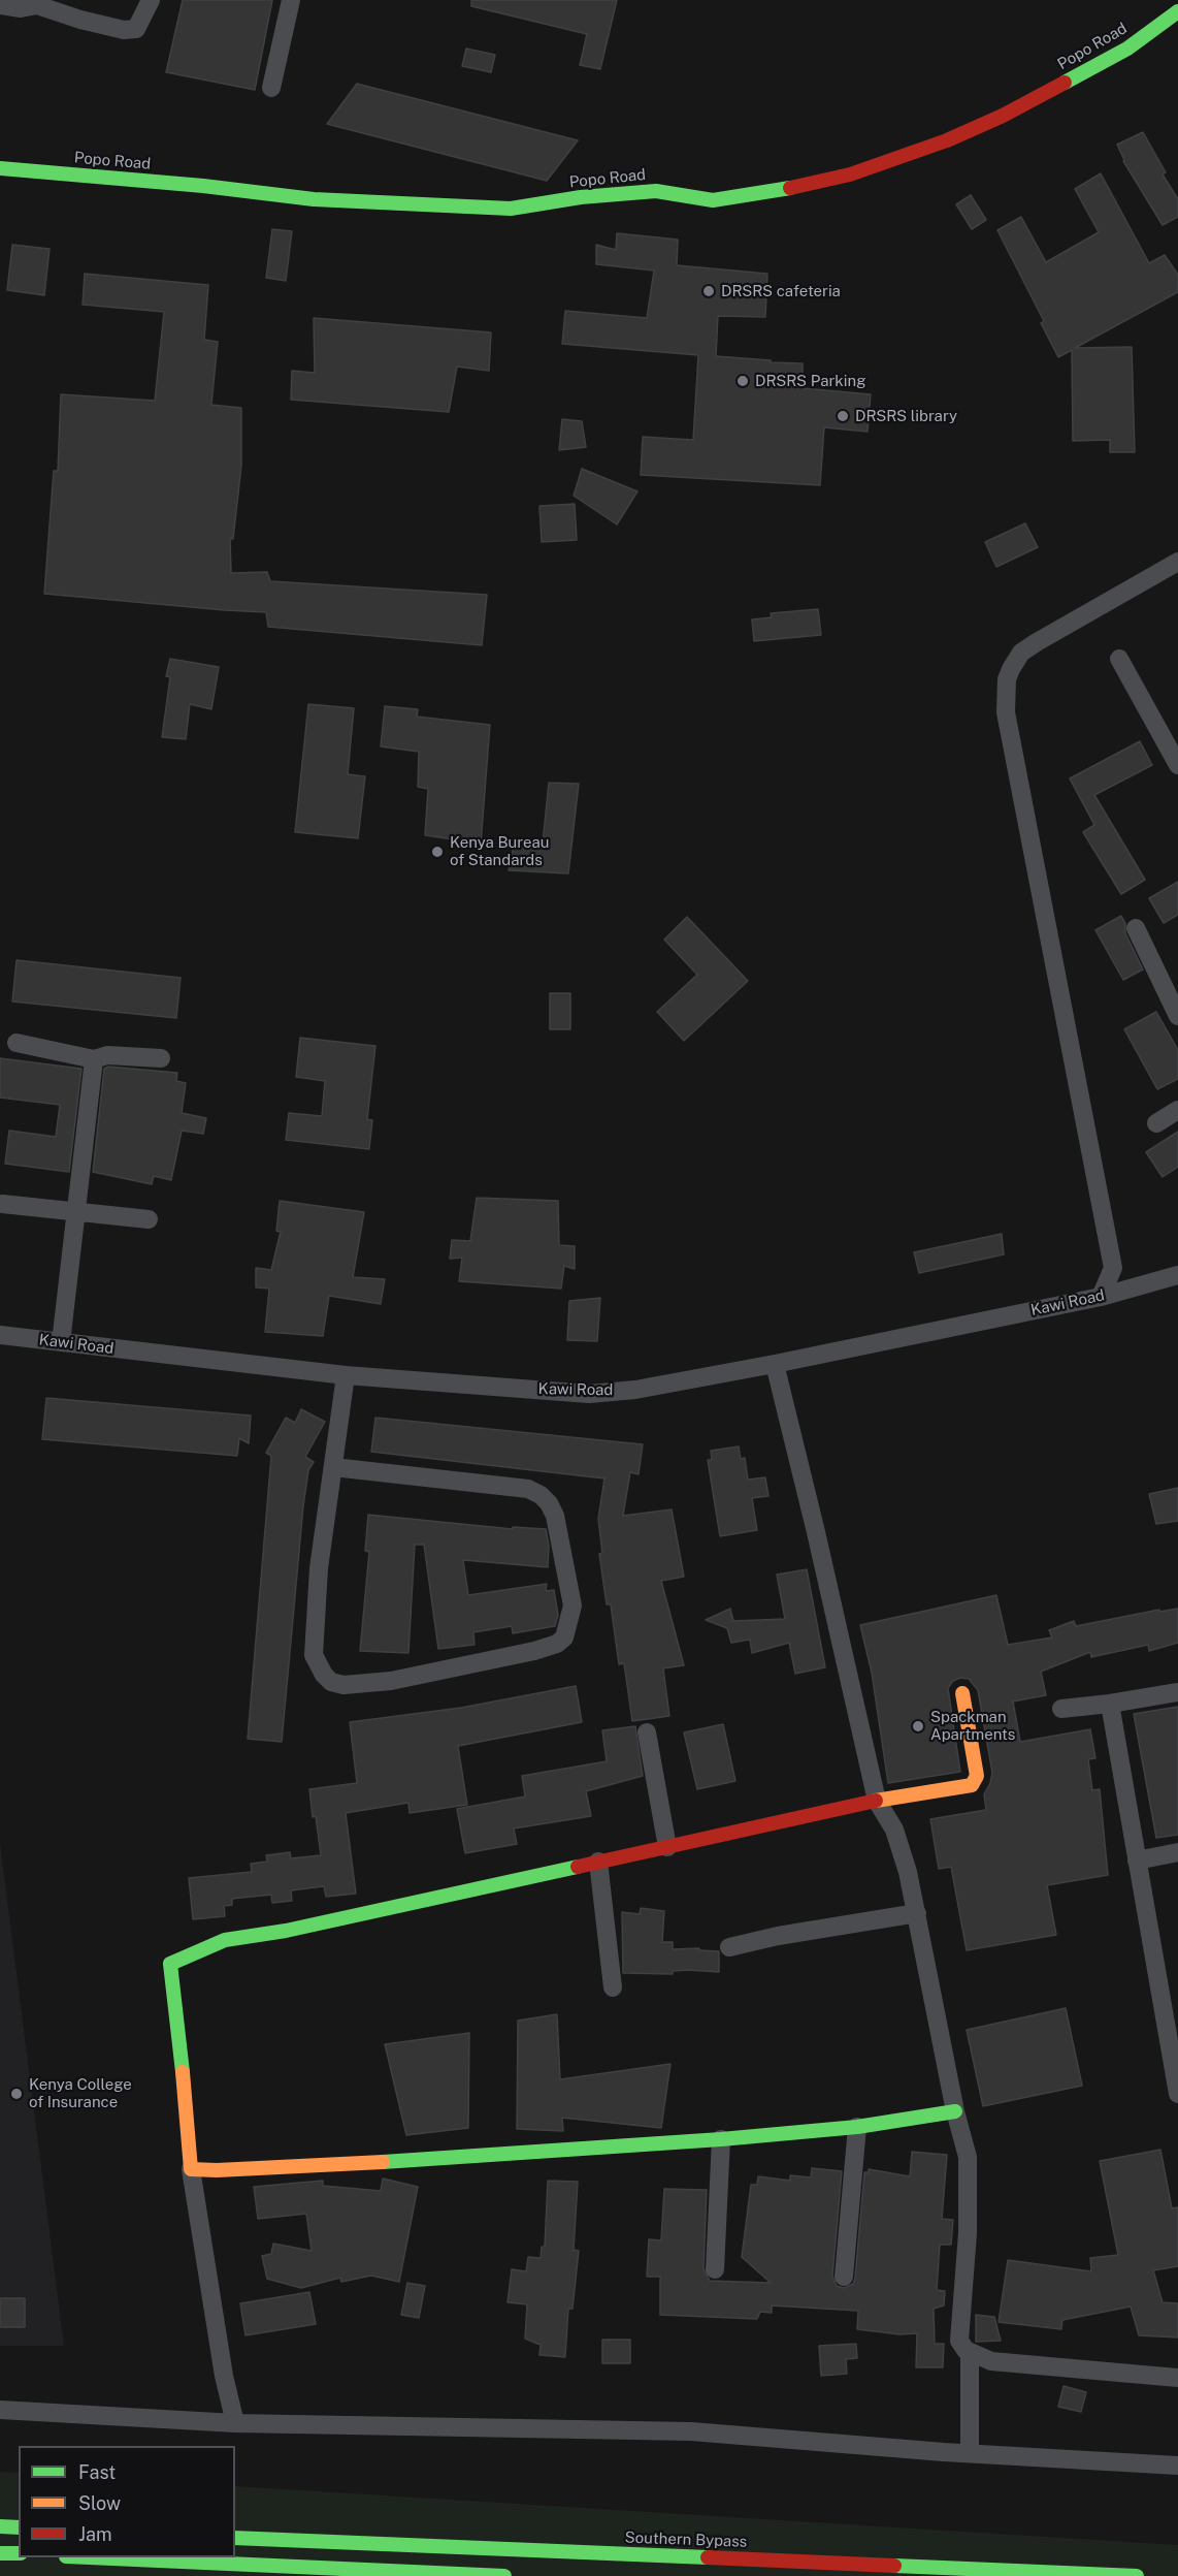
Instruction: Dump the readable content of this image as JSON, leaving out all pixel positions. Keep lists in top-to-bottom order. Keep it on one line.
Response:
{"streets":{"main road":["Popo Road","Southern Bypass"],"street":["Kawi Road"]},"places":["DRSRS cafeteria","DRSRS Parking","DRSRS library","Kenya Bureau of Standards","Spackman Apartments","Kenya College of Insurance"],"legend":["Fast","Slow","Jam"]}
